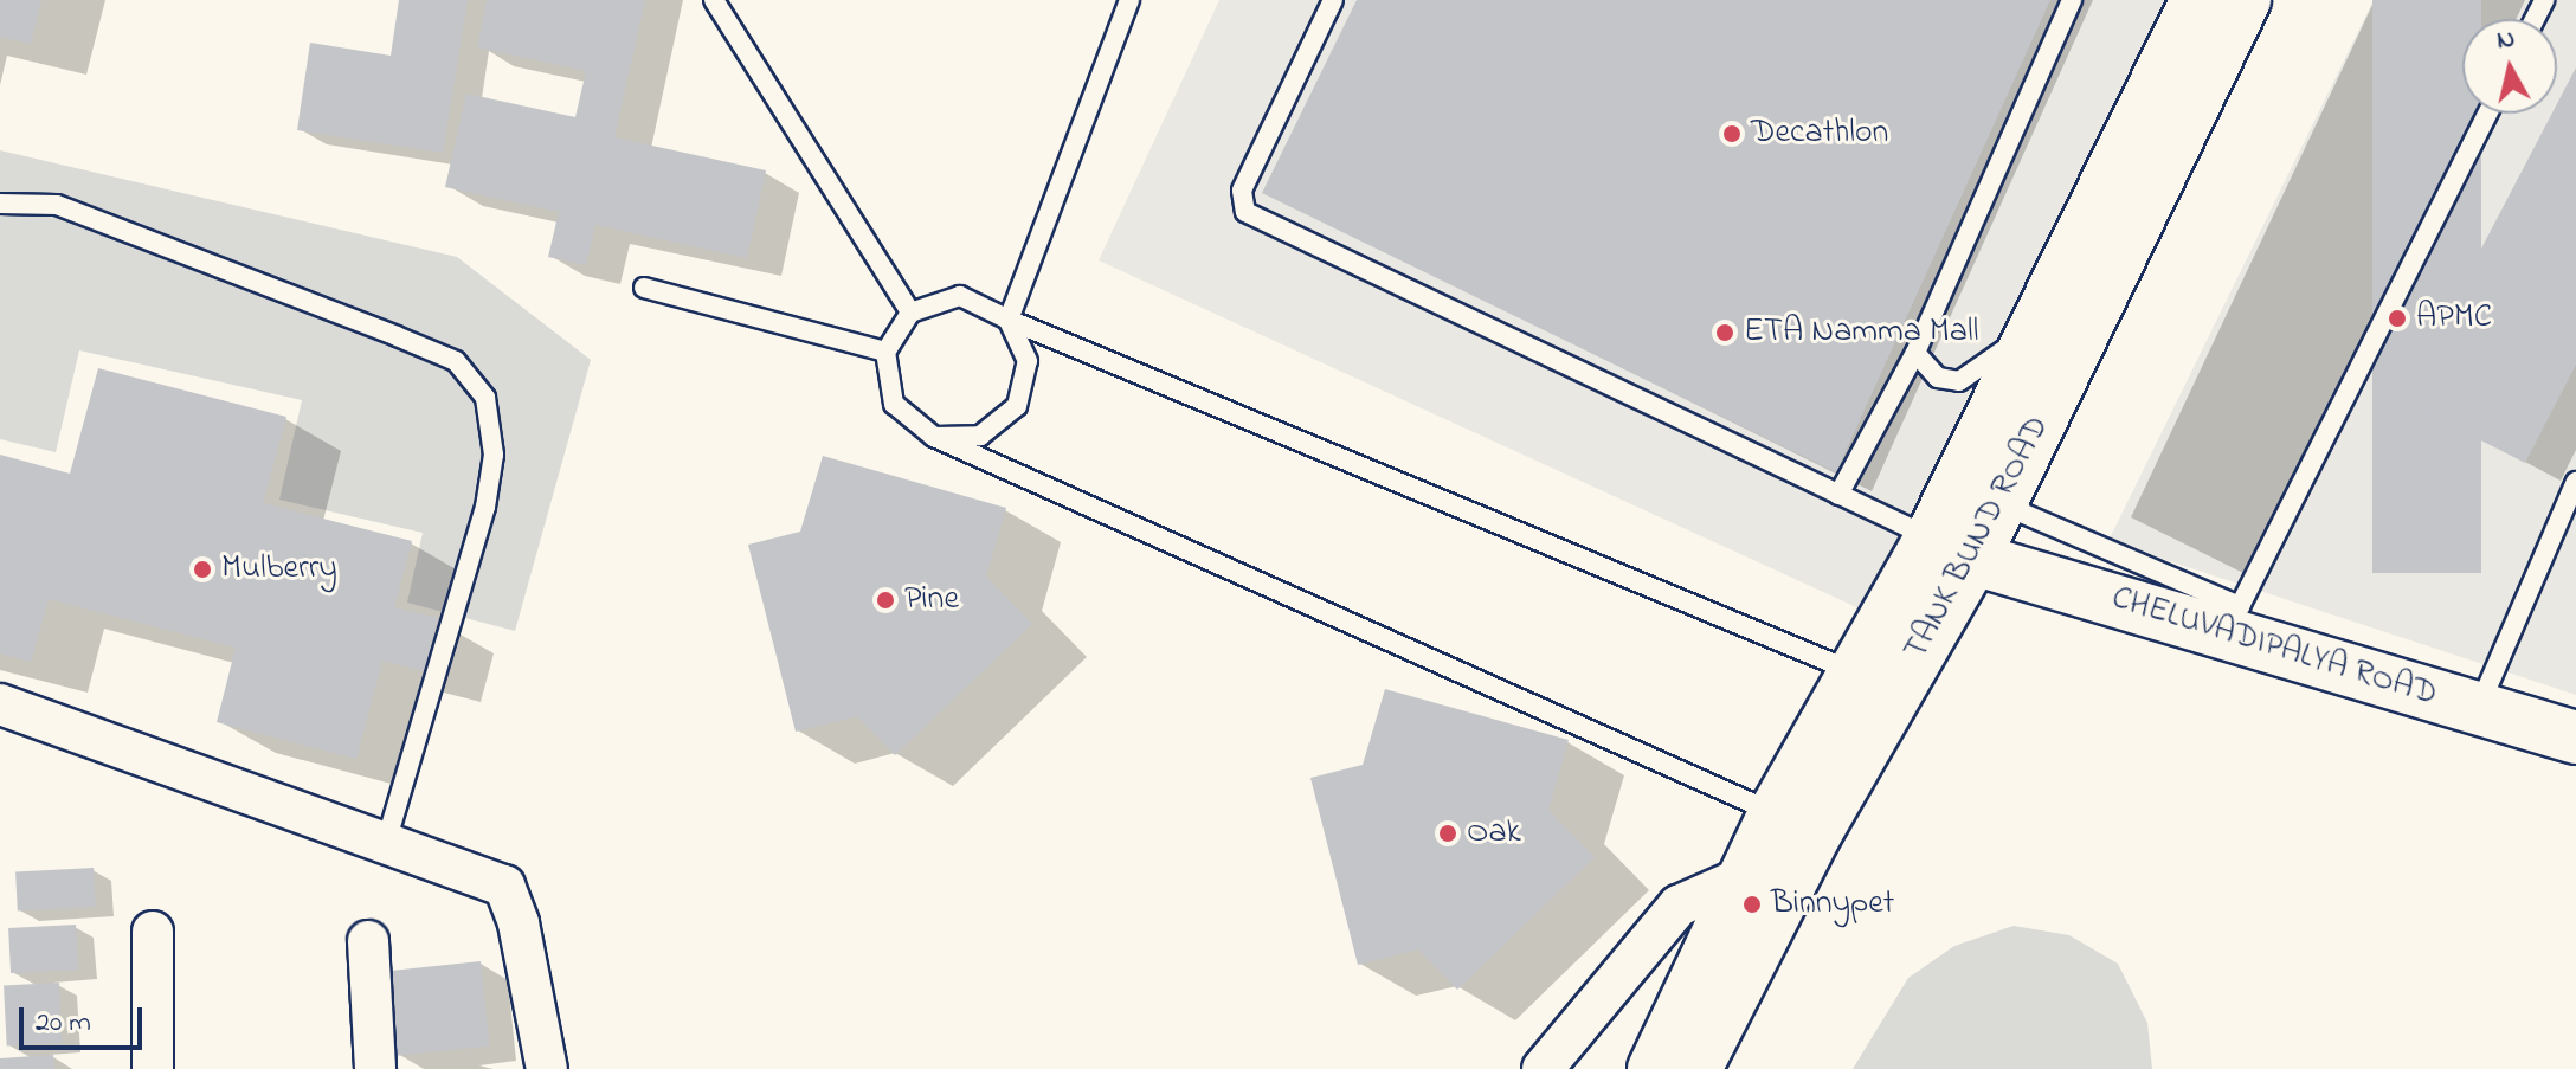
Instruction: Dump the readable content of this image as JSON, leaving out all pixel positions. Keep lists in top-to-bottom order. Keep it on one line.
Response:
{"streets":{"main road":["TANK BUND ROAD","CHELUVADIPALYA ROAD"]},"crossings":[["TANK BUND ROAD","CHELUVADIPALYA ROAD"]],"places":["Decathlon","APMC","ETA Namma Mall","Mulberry","Pine","Oak","Binnypet"],"scale_bar":"20 m","north":"top"}
